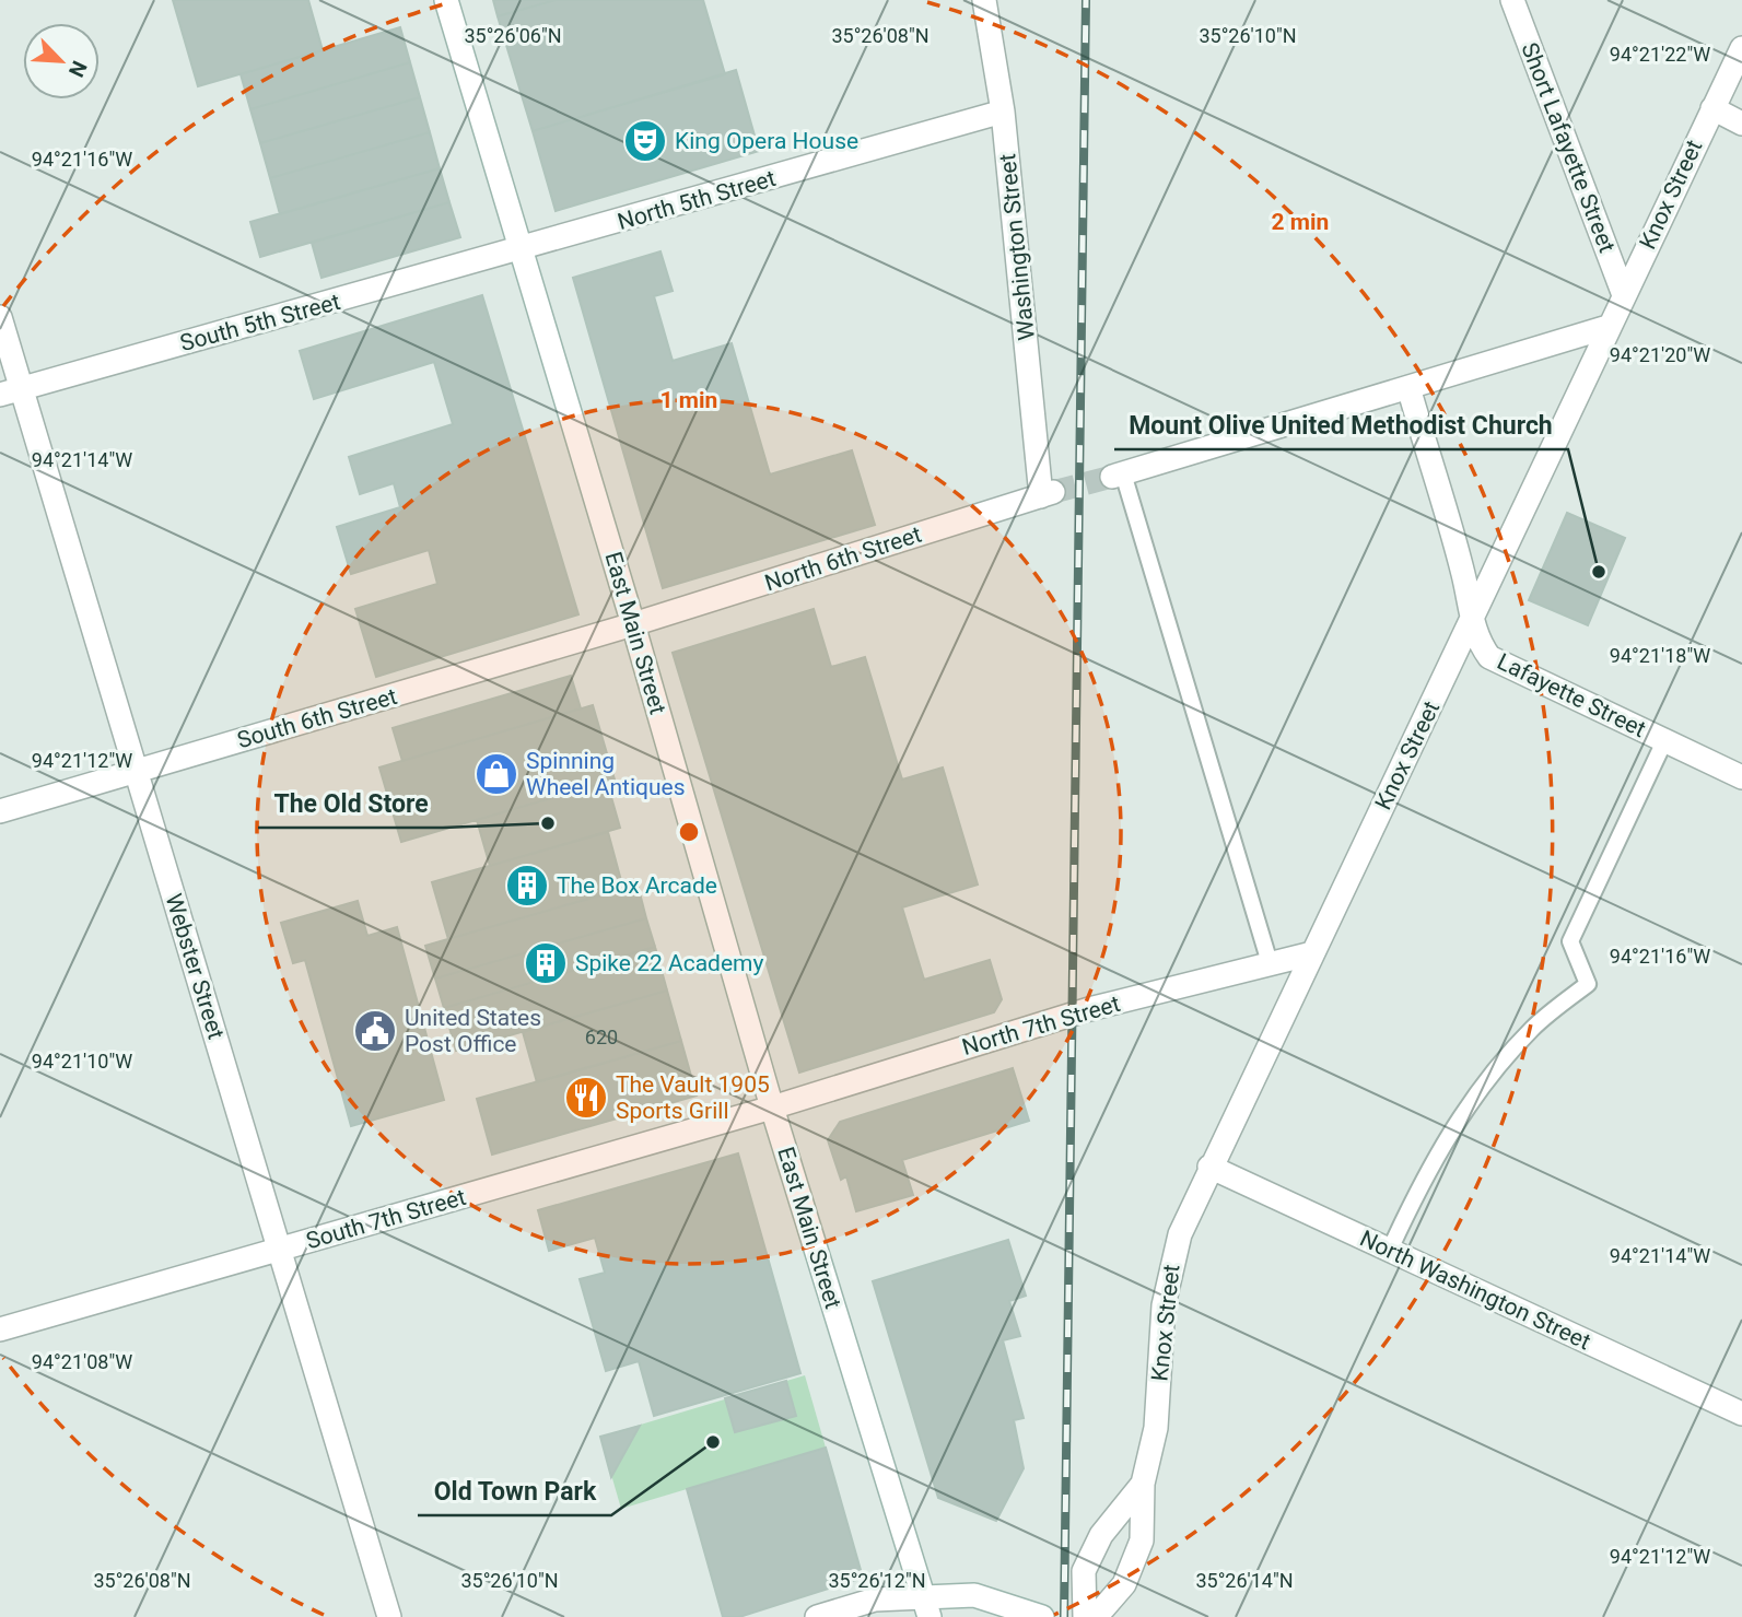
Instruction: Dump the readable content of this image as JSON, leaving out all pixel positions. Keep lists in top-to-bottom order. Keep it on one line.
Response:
{"streets":{"street":["Short Lafayette Street","Knox Street","North 5th Street","Washington Street","South 5th Street","North 6th Street","East Main Street","Lafayette Street","South 6th Street","Webster Street","North 7th Street","South 7th Street","North Washington Street"]},"crossings":[["Short Lafayette Street","Knox Street"],["Knox Street","Lafayette Street"],["Knox Street","North 7th Street"],["Knox Street","North Washington Street"],["North 5th Street","Washington Street"],["North 5th Street","South 5th Street"],["North 5th Street","East Main Street"],["Washington Street","North 6th Street"],["South 5th Street","East Main Street"],["South 5th Street","Webster Street"],["North 6th Street","East Main Street"],["North 6th Street","South 6th Street"],["East Main Street","South 6th Street"],["East Main Street","North 7th Street"],["East Main Street","South 7th Street"],["South 6th Street","Webster Street"],["Webster Street","South 7th Street"],["North 7th Street","South 7th Street"]],"places":{"theatre":["King Opera House"],"other":["Mount Olive United Methodist Church","The Old Store","Old Town Park"],"shop":["Spinning Wheel Antiques"],"building":["The Box Arcade","Spike 22 Academy"],"public building":["United States Post Office"],"restaurant":["The Vault 1905 Sports Grill"]},"house_numbers":["620"],"north":"bottom right","coordinates":["35°26'06\"N","35°26'08\"N","35°26'10\"N","94°21'22\"W","94°21'16\"W","94°21'20\"W","94°21'14\"W","94°21'18\"W","94°21'12\"W","94°21'10\"W","94°21'08\"W","35°26'12\"N","35°26'14\"N"],"rings":["2 min","1 min"]}
